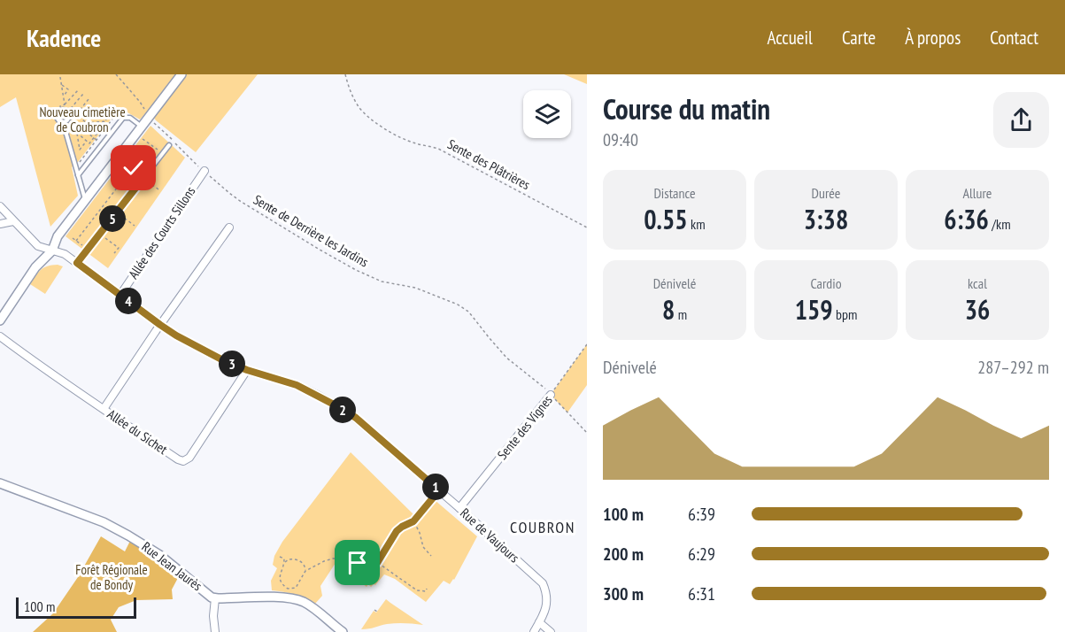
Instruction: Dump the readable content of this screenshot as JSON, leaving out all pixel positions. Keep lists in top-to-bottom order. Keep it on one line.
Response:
{"streets":{"street":["Allée des Courts Sillons","Sente des Vignes","Allée du Sichet","Rue de Vaujours","Rue Jean Jaurès"],"path":["Sente des Plâtrières","Sente de Derrière les Jardins"]},"crossings":[["Sente de Derrière les Jardins","Allée des Courts Sillons"],["Sente de Derrière les Jardins","Sente des Vignes"],["Allée des Courts Sillons","Rue de Vaujours"],["Sente des Vignes","Rue de Vaujours"],["Allée du Sichet","Rue de Vaujours"]],"districts":["COUBRON"],"parks":["Nouveau cimetière de Coubron","Forêt Régionale de Bondy"],"scale_bar":"100 m","page":{"header":"Kadence","nav":["Accueil","Carte","À propos","Contact"],"heading":["Course du matin","09:40"],"stats":[["Distance","0.55 km"],["Durée","3:38"],["Allure","6:36 /km"],["Dénivelé","8 m"],["Cardio","159 bpm"],["kcal","36"]],"pins":["5","4","3","2","1"],"chart":["Dénivelé","287–292 m"],"list":[{"name":"100 m","note":"6:39"},{"name":"200 m","note":"6:29"},{"name":"300 m","note":"6:31"}],"scale":"100 m"}}
